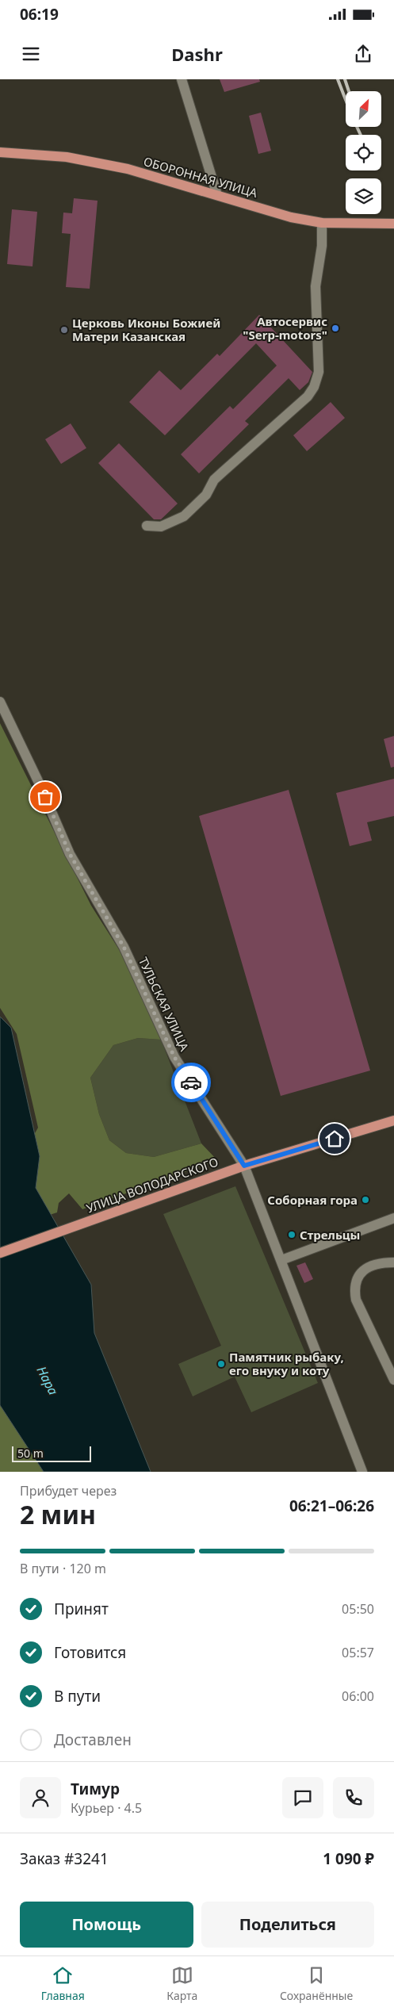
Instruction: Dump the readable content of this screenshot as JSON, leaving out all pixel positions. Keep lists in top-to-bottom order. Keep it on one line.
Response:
{"streets":{"main road":["ОБОРОННАЯ УЛИЦА","УЛИЦА ВОЛОДАРСКОГО"],"street":["ТУЛЬСКАЯ УЛИЦА"]},"crossings":[["ТУЛЬСКАЯ УЛИЦА","УЛИЦА ВОЛОДАРСКОГО"]],"water":["Нара"],"places":["Автосервис \"Serp-motors\"","Церковь Иконы Божией Матери Казанская","Соборная гора","Стрельцы","Памятник рыбаку, его внуку и коту"],"scale_bar":"50 m","north":"top right","page":{"status":"06:19","header":"Dashr","scale":"50 m","heading":["2 мин","Прибудет через","06:21–06:26"],"panel":["Тимур","Курьер · 4.5","Заказ #3241","1 090 ₽"],"bar":"В пути · 120 m","list":[["Принят","05:50"],["Готовится","05:57"],["В пути","06:00"],"Доставлен"],"buttons":["Помощь","Поделиться"],"tabs":["Главная","Карта","Сохранённые"]}}
